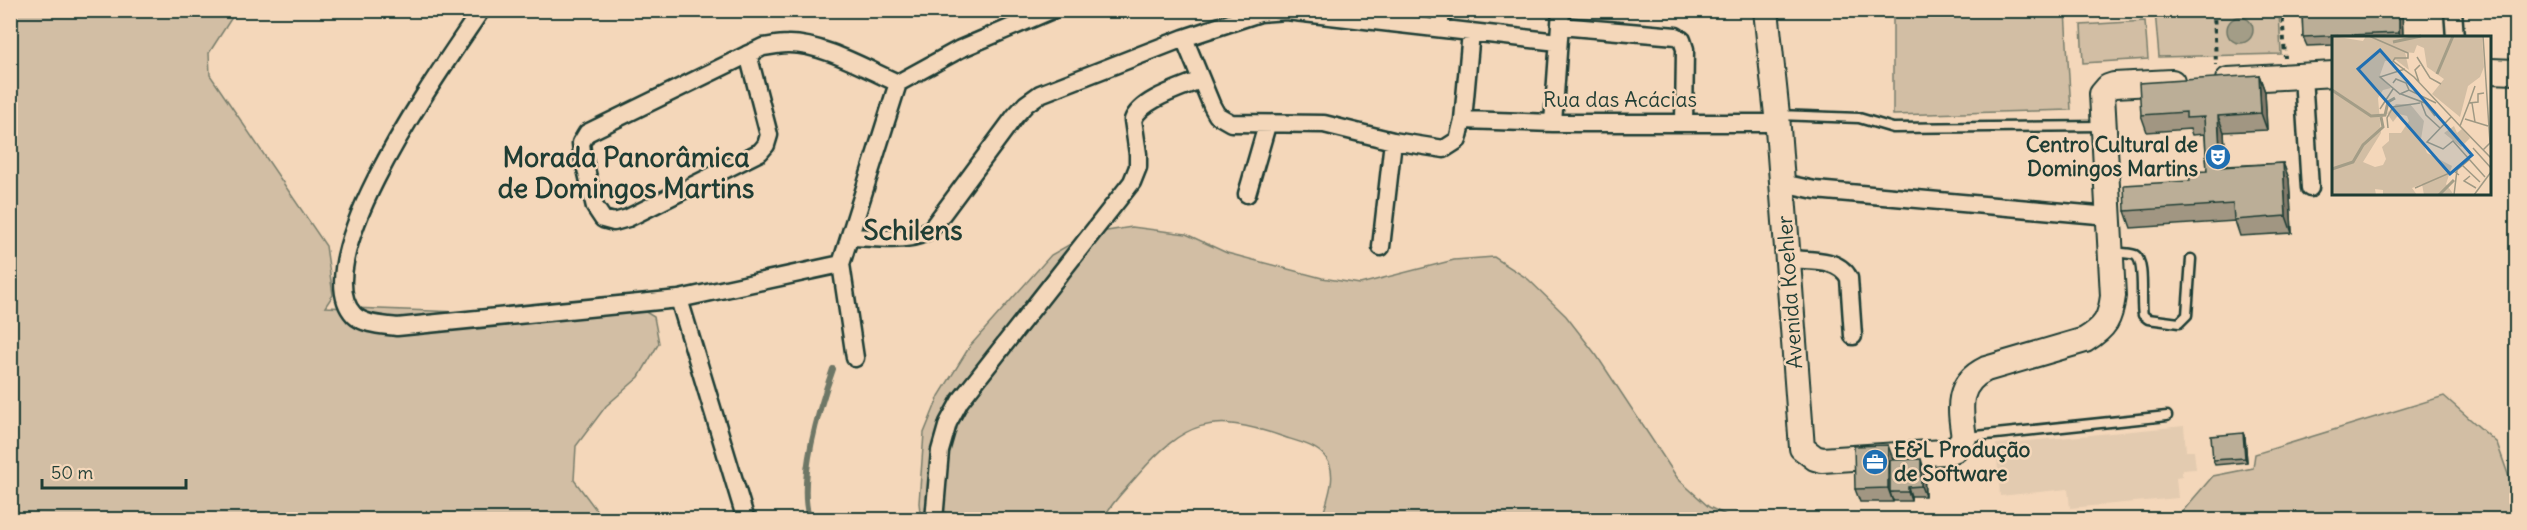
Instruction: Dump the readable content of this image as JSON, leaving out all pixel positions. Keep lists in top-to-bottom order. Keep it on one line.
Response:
{"streets":{"street":["Rua das Acácias","Avenida Koehler"]},"crossings":[["Rua das Acácias","Avenida Koehler"]],"districts":["Morada Panorâmica de Domingos Martins","Schilens"],"places":{"theatre":["Centro Cultural de Domingos Martins"],"office":["E&L Produção de Software"]},"scale_bar":"50 m"}
